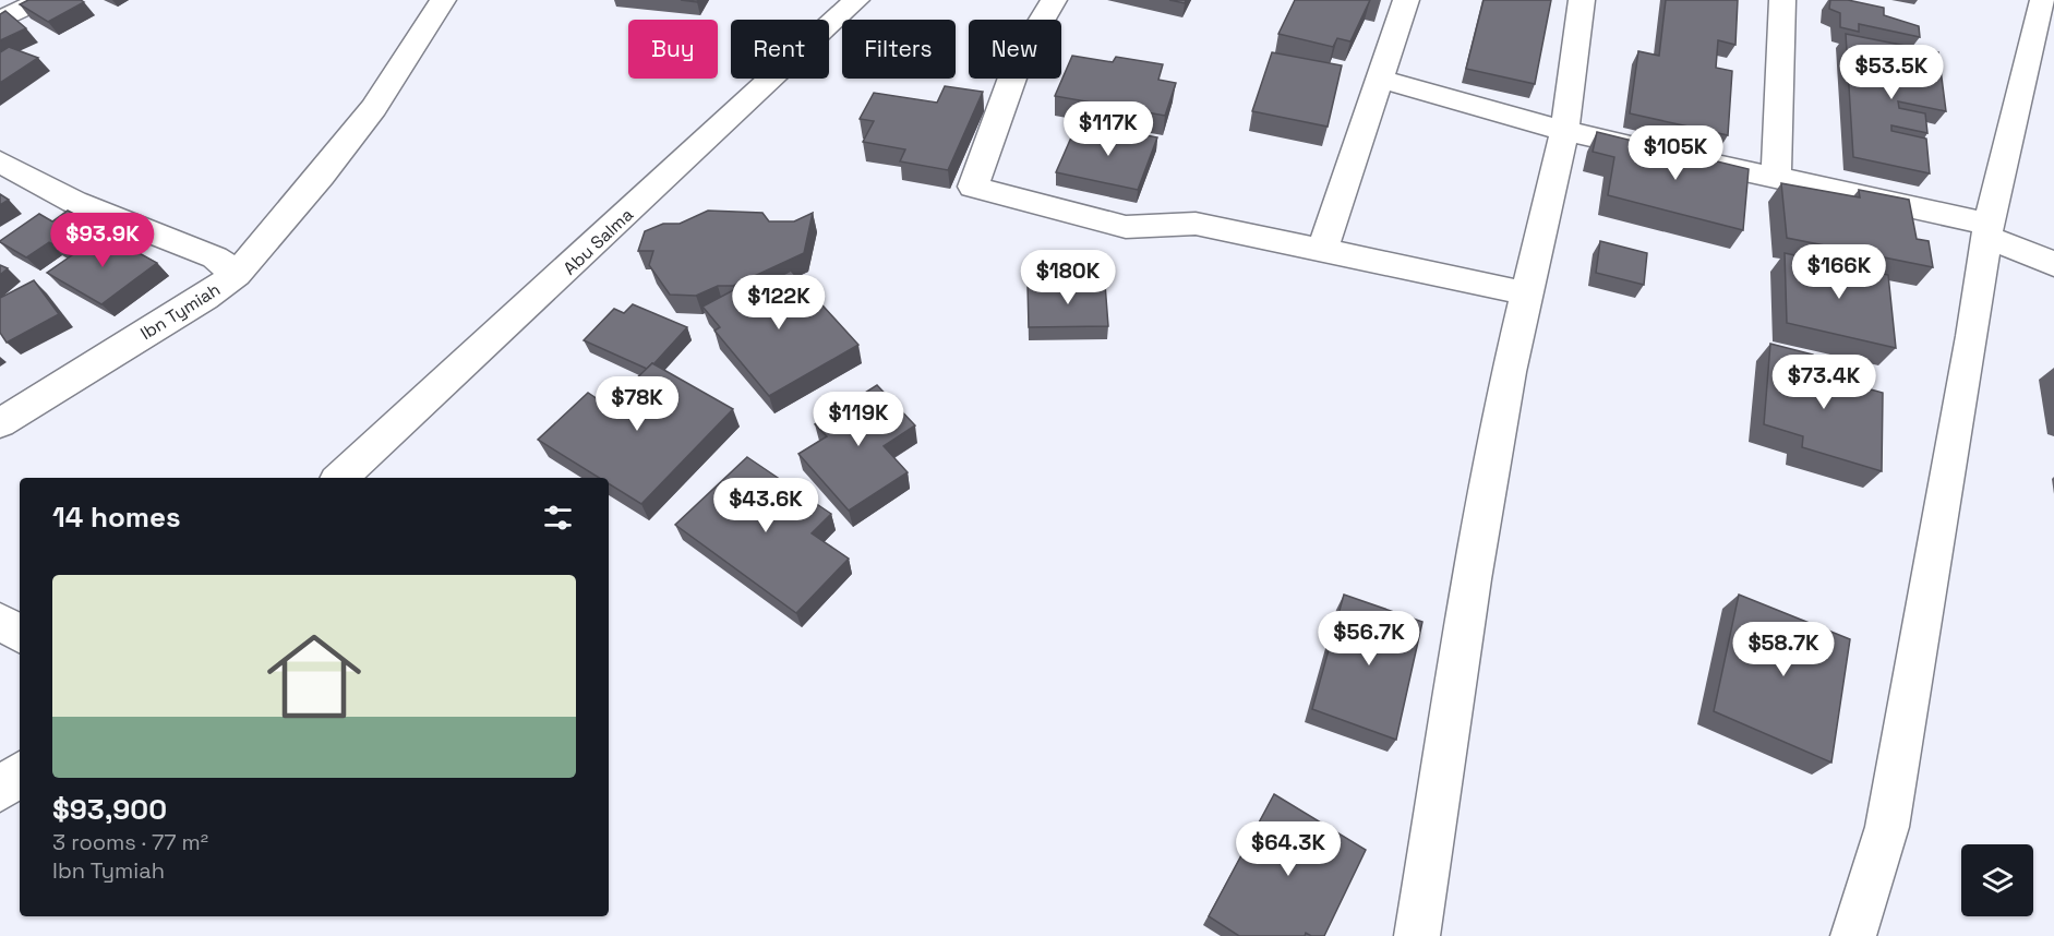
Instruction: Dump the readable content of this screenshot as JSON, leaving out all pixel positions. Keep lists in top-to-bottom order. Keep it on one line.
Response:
{"streets":{"street":["Abu Salma","Ibn Tymiah"]},"page":{"chip":["Buy","Rent","Filters","New"],"price":["$53.5K","$117K","$105K","$93.9K","$166K","$180K","$122K","$73.4K","$78K","$119K","$43.6K","$56.7K","$58.7K","$64.3K"],"heading":"14 homes","list":[{"name":"$93,900","note":"3 rooms · 77 m² · Ibn Tymiah"}]}}
